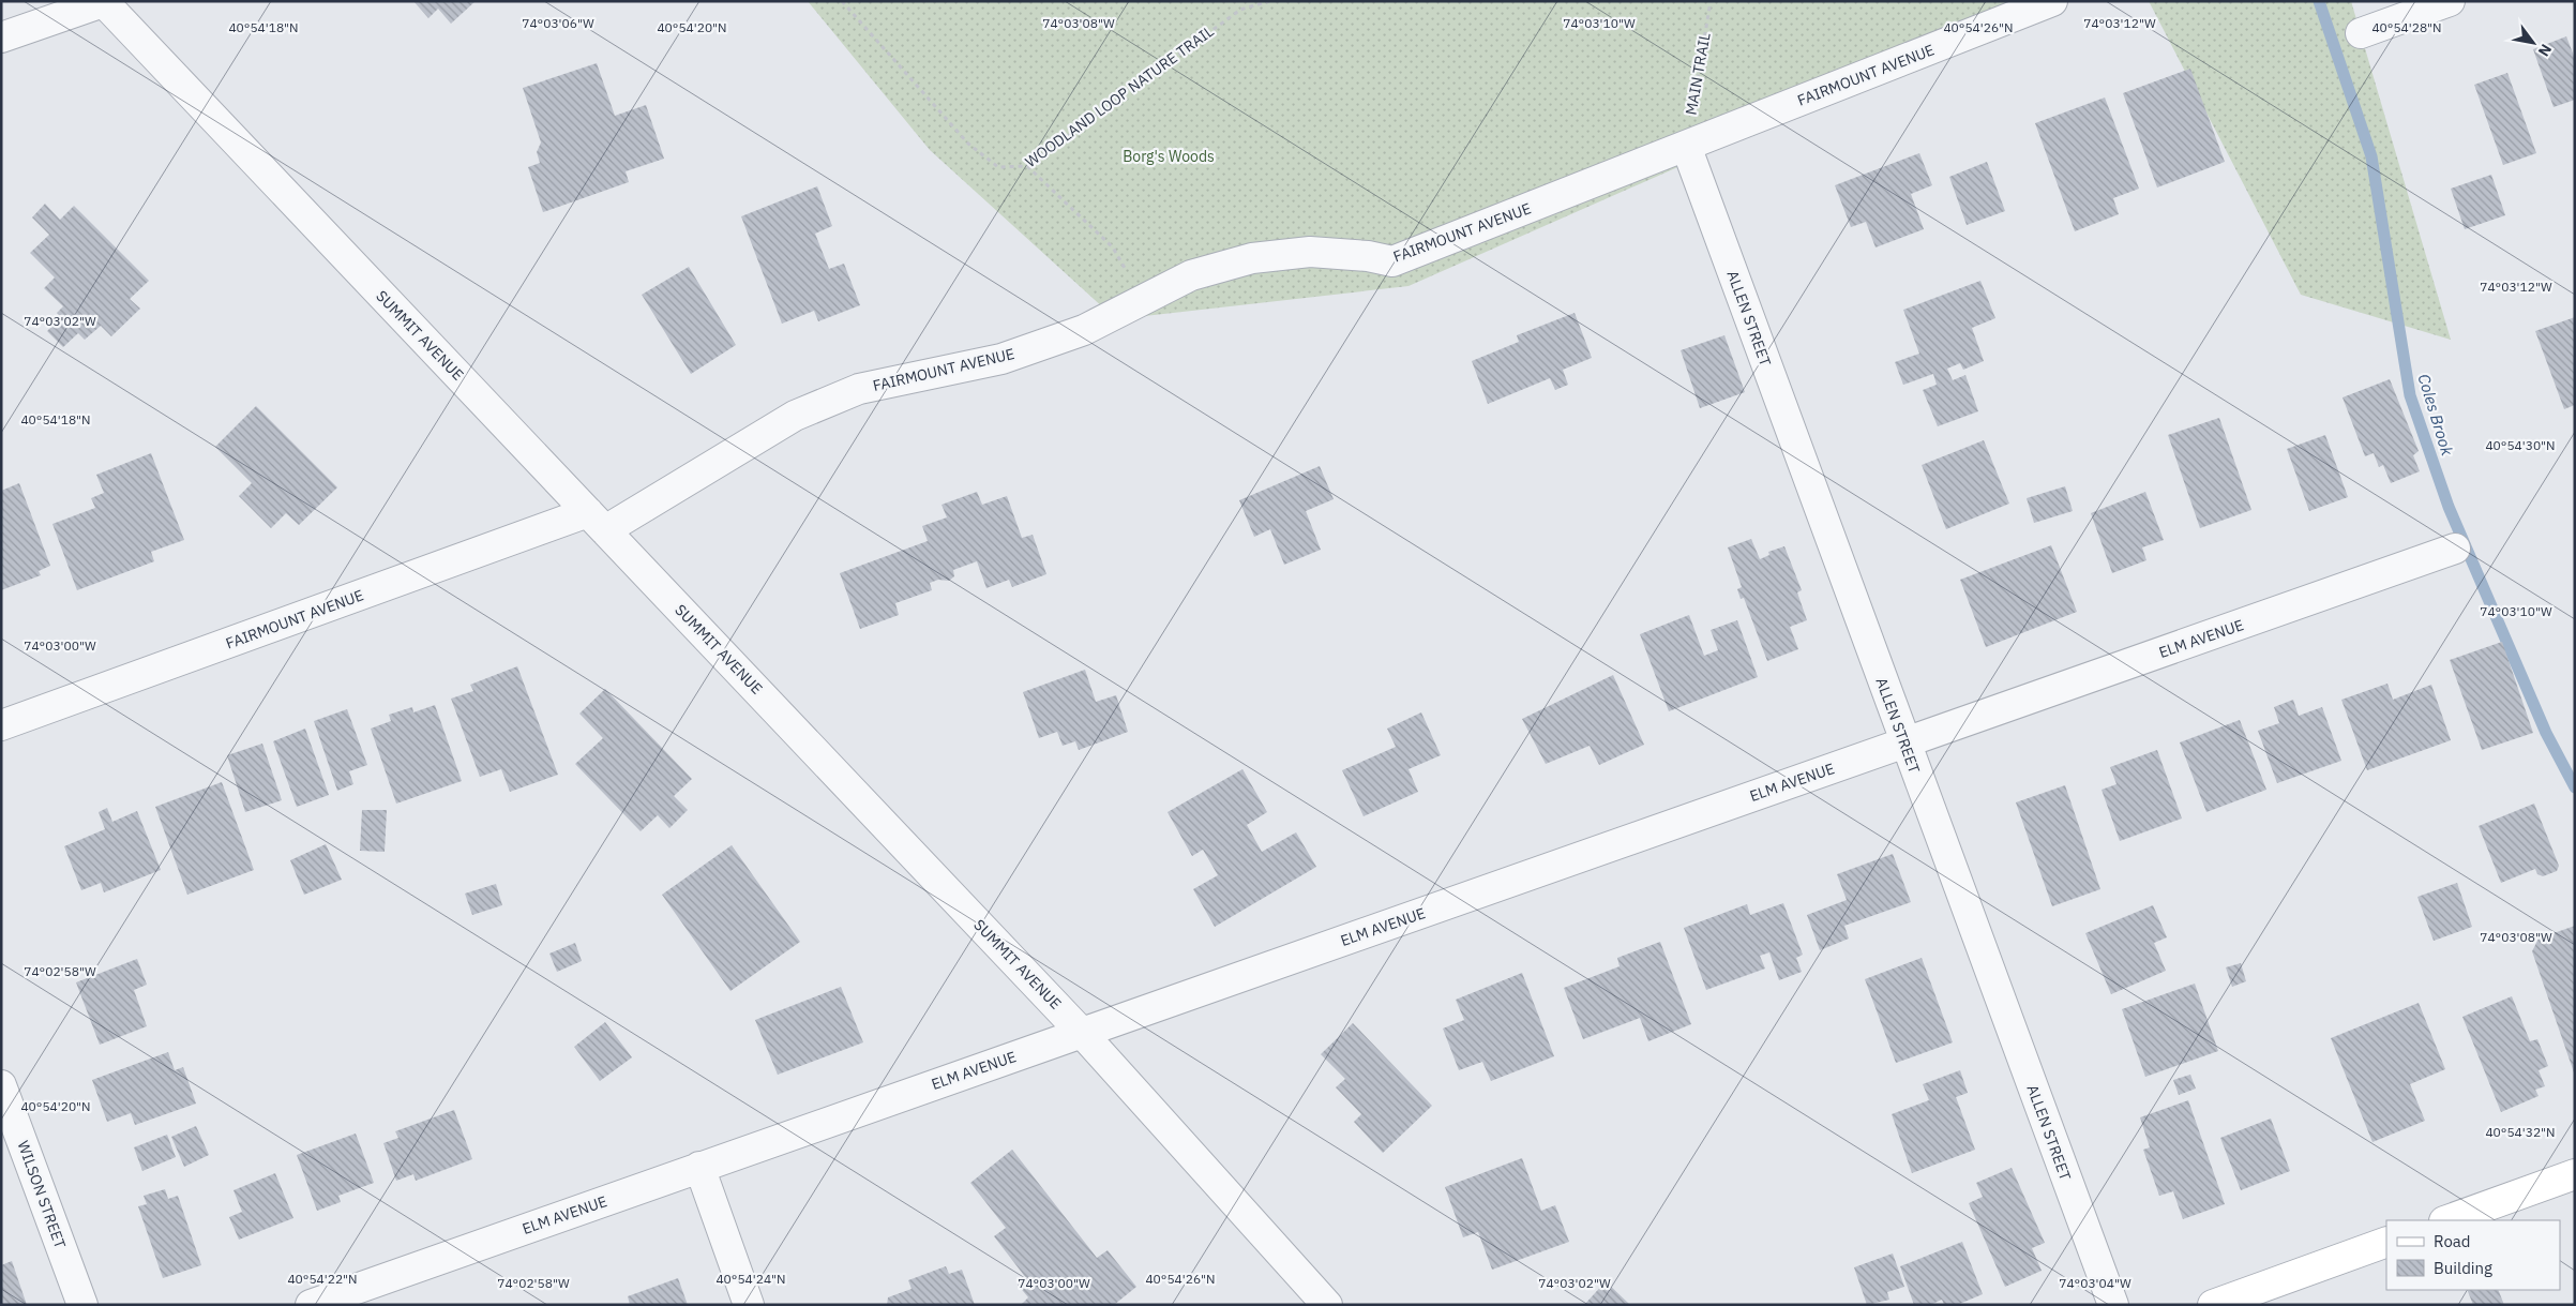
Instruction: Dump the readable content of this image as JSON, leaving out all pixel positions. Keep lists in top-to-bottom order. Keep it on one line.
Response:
{"streets":{"street":["FAIRMOUNT AVENUE","ALLEN STREET","SUMMIT AVENUE","ELM AVENUE","WILSON STREET"],"path":["MAIN TRAIL","WOODLAND LOOP NATURE TRAIL"]},"crossings":[["MAIN TRAIL","FAIRMOUNT AVENUE"],["MAIN TRAIL","ALLEN STREET"],["FAIRMOUNT AVENUE","ALLEN STREET"],["FAIRMOUNT AVENUE","SUMMIT AVENUE"],["ALLEN STREET","ELM AVENUE"],["SUMMIT AVENUE","ELM AVENUE"]],"water":["Coles Brook"],"parks":["Borg's Woods"],"legend":["Road","Building"],"north":"bottom right","coordinates":["74°03'06\"W","74°03'08\"W","74°03'10\"W","74°03'12\"W","40°54'18\"N","40°54'20\"N","40°54'26\"N","40°54'28\"N","74°03'02\"W","40°54'30\"N","74°03'00\"W","74°02'58\"W","40°54'32\"N","40°54'22\"N","40°54'24\"N","74°03'04\"W"]}
